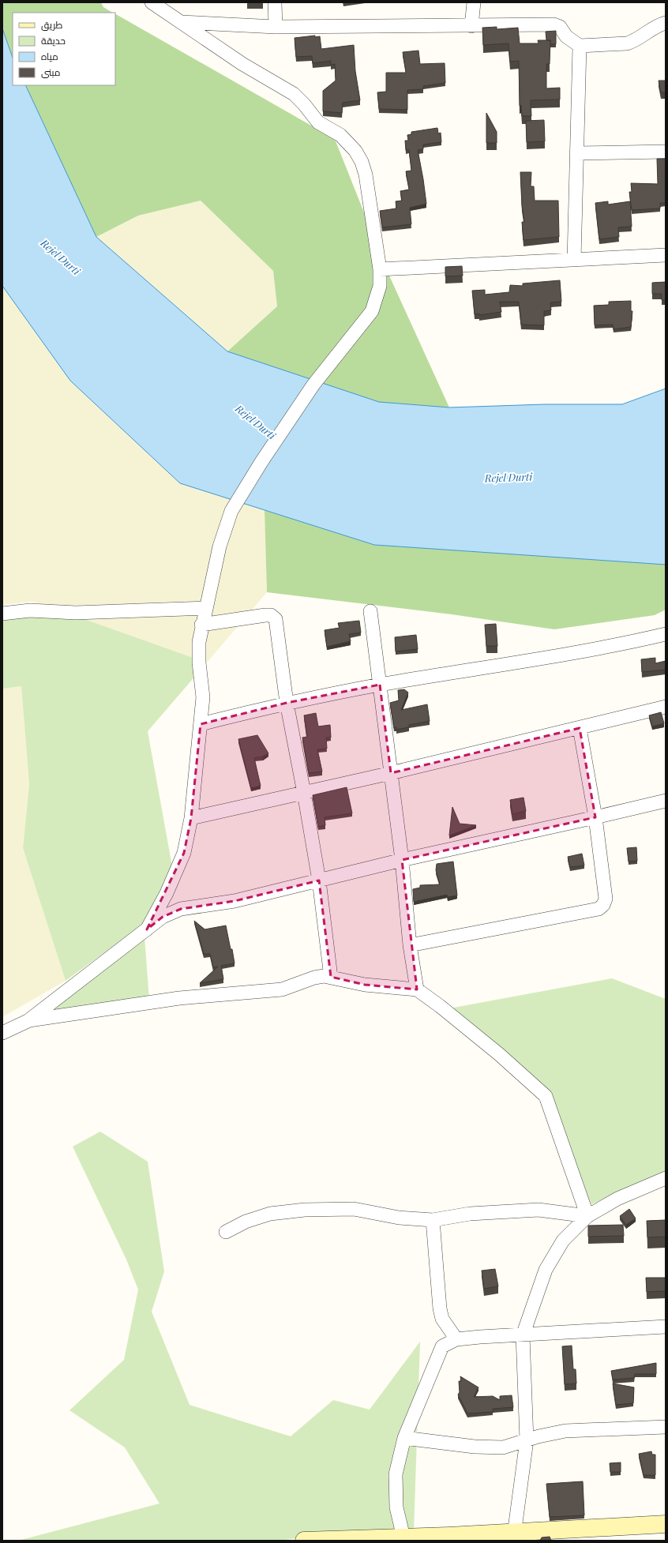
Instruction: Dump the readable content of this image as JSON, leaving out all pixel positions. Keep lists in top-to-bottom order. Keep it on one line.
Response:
{"water":["Rejel Durti"],"legend":["طريق","حديقة","مياه","مبنى"]}
